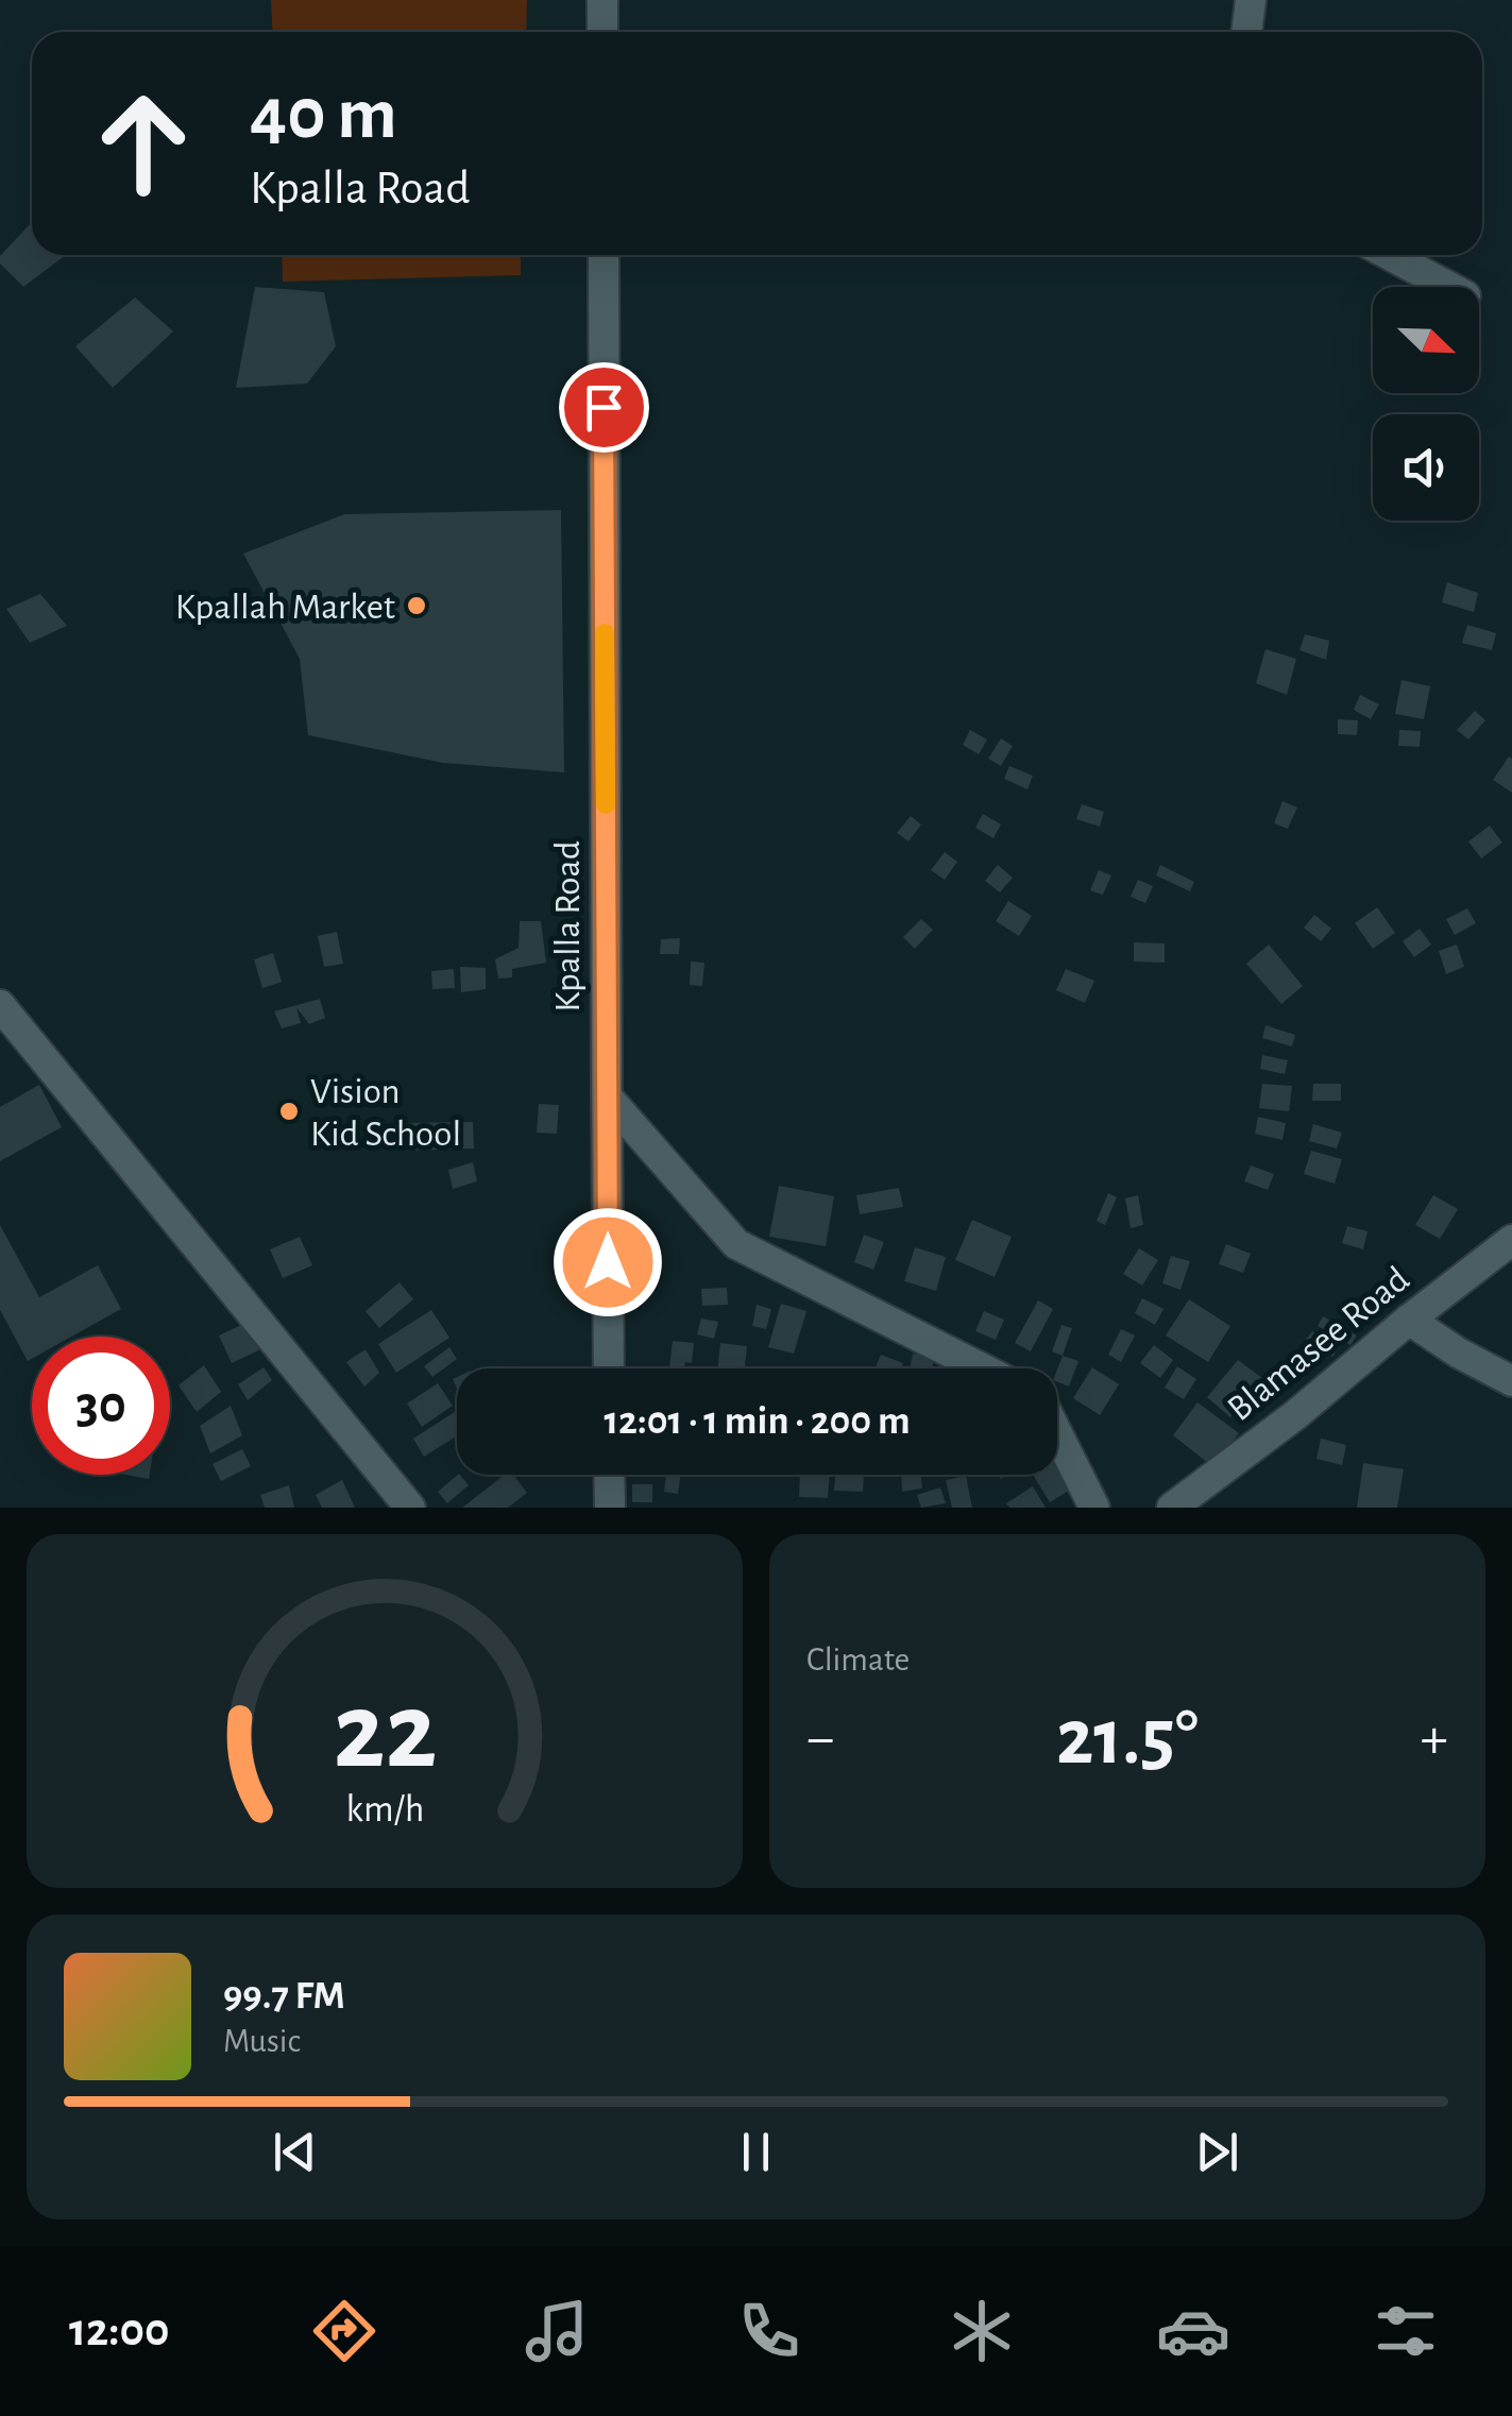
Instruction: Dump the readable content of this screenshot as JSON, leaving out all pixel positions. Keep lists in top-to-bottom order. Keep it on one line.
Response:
{"streets":{"street":["Kpalla Road","Blamasee Road"]},"places":["Kpallah Market","Vision Kid School"],"north":"bottom right","page":{"turn":["40 m","Kpalla Road"],"limit":"30","trip":"12:01 · 1 min · 200 m","tile":"Climate","heat":["−","21.5°","+"],"song":["99.7 FM","Music"],"tabs":"12:00","gauge":["22","km/h"]}}
